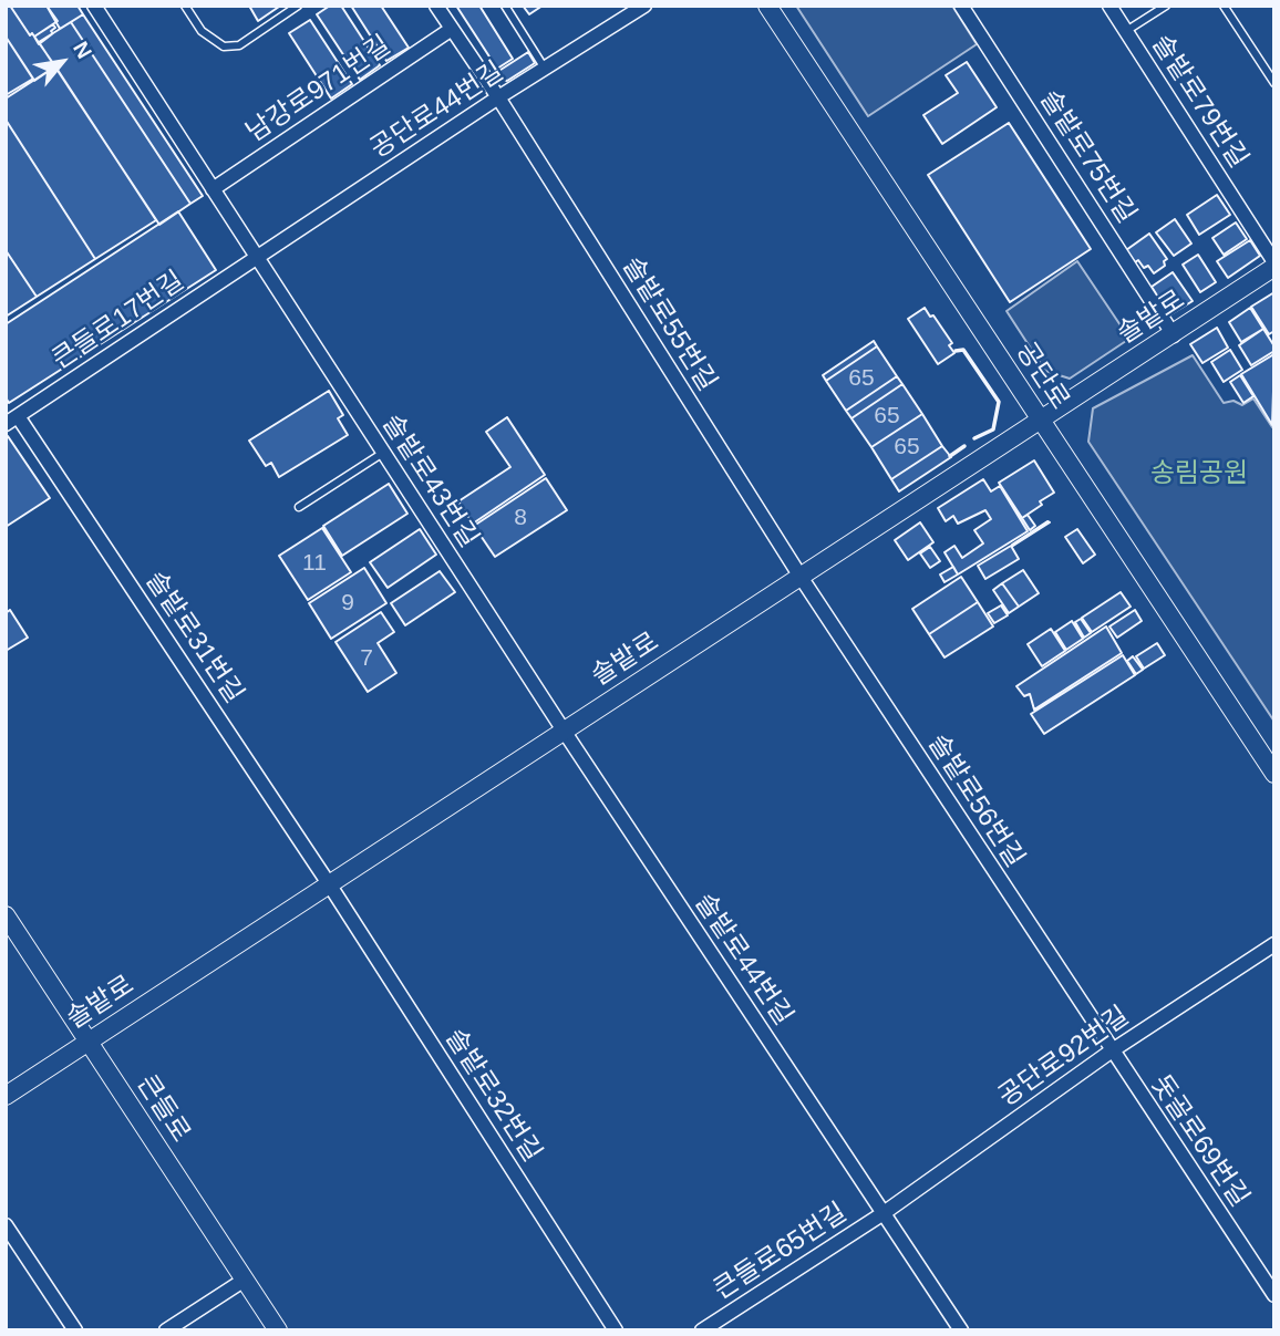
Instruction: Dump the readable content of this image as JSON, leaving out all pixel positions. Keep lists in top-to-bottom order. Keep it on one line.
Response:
{"streets":{"street":["남강로971번길","솔밭로79번길","공단로44번길","솔밭로75번길","솔밭로","큰들로17번길","솔밭로55번길","공단로","솔밭로43번길","솔밭로31번길","솔밭로56번길","솔밭로44번길","공단로92번길","솔밭로32번길","큰들로","돗골로69번길","큰들로65번길"]},"crossings":[["솔밭로79번길","솔밭로"],["공단로44번길","큰들로17번길"],["공단로44번길","솔밭로55번길"],["공단로44번길","솔밭로43번길"],["솔밭로75번길","솔밭로"],["솔밭로","솔밭로55번길"],["솔밭로","공단로"],["솔밭로","솔밭로43번길"],["솔밭로","솔밭로31번길"],["솔밭로","솔밭로56번길"],["솔밭로","솔밭로44번길"],["솔밭로","솔밭로32번길"],["솔밭로","큰들로"],["큰들로17번길","솔밭로43번길"],["큰들로17번길","솔밭로31번길"],["솔밭로55번길","솔밭로56번길"],["솔밭로43번길","솔밭로44번길"],["솔밭로31번길","솔밭로32번길"],["솔밭로56번길","공단로92번길"],["솔밭로56번길","돗골로69번길"],["솔밭로44번길","공단로92번길"],["솔밭로44번길","큰들로65번길"],["공단로92번길","돗골로69번길"],["공단로92번길","큰들로65번길"]],"parks":["송림공원"],"house_numbers":["65","65","65","8","11","9","7"],"north":"top right"}
